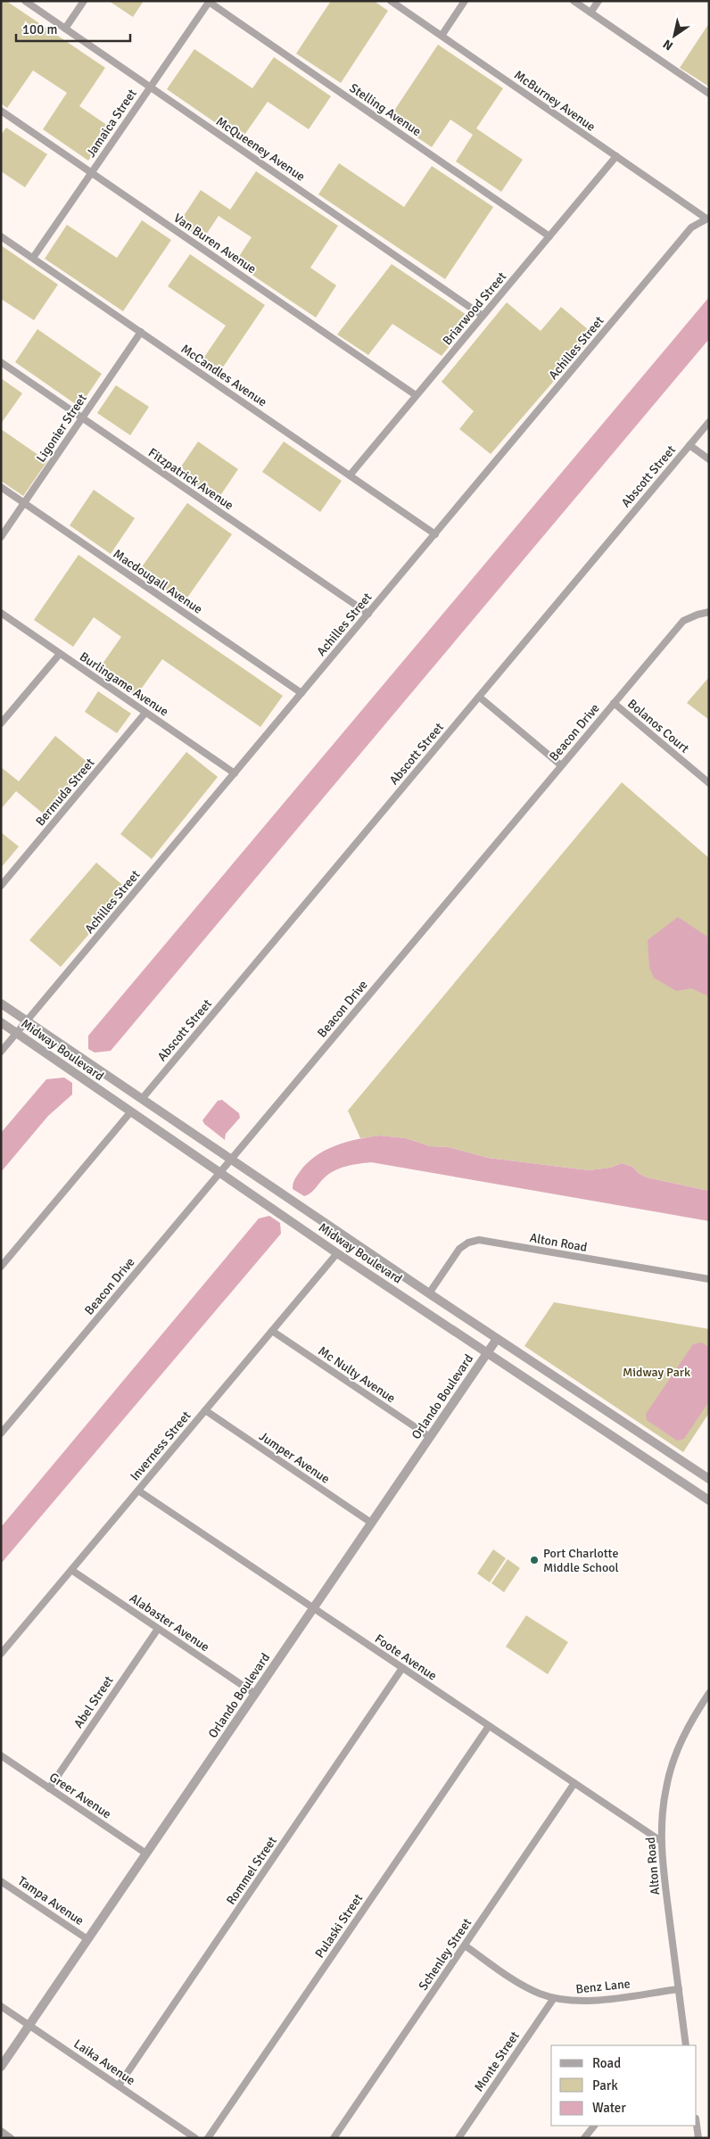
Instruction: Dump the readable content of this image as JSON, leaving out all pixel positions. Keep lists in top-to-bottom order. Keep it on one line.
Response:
{"streets":{"street":["McBurney Avenue","Stelling Avenue","Jamaica Street","McQueeney Avenue","Van Buren Avenue","Briarwood Street","Achilles Street","McCandles Avenue","Ligonier Street","Abscott Street","Fitzpatrick Avenue","Macdougall Avenue","Burlingame Avenue","Bolanos Court","Beacon Drive","Bermuda Street","Midway Boulevard","Alton Road","Mc Nulty Avenue","Orlando Boulevard","Inverness Street","Jumper Avenue","Alabaster Avenue","Foote Avenue","Abel Street","Greer Avenue","Rommel Street","Tampa Avenue","Pulaski Street","Schenley Street","Benz Lane","Monte Street","Laika Avenue"]},"crossings":[["McBurney Avenue","Briarwood Street"],["McBurney Avenue","Achilles Street"],["Stelling Avenue","Jamaica Street"],["Stelling Avenue","Briarwood Street"],["Jamaica Street","McQueeney Avenue"],["Jamaica Street","Van Buren Avenue"],["Jamaica Street","McCandles Avenue"],["McQueeney Avenue","Briarwood Street"],["Van Buren Avenue","Briarwood Street"],["Briarwood Street","McCandles Avenue"],["Achilles Street","McCandles Avenue"],["Achilles Street","Fitzpatrick Avenue"],["Achilles Street","Macdougall Avenue"],["Achilles Street","Burlingame Avenue"],["Achilles Street","Midway Boulevard"],["McCandles Avenue","Ligonier Street"],["Ligonier Street","Fitzpatrick Avenue"],["Ligonier Street","Macdougall Avenue"],["Abscott Street","Midway Boulevard"],["Burlingame Avenue","Bermuda Street"],["Bolanos Court","Beacon Drive"],["Beacon Drive","Midway Boulevard"],["Midway Boulevard","Alton Road"],["Midway Boulevard","Orlando Boulevard"],["Midway Boulevard","Inverness Street"],["Alton Road","Foote Avenue"],["Alton Road","Benz Lane"],["Mc Nulty Avenue","Orlando Boulevard"],["Mc Nulty Avenue","Inverness Street"],["Orlando Boulevard","Jumper Avenue"],["Orlando Boulevard","Alabaster Avenue"],["Orlando Boulevard","Foote Avenue"],["Orlando Boulevard","Greer Avenue"],["Orlando Boulevard","Tampa Avenue"],["Orlando Boulevard","Laika Avenue"],["Inverness Street","Jumper Avenue"],["Inverness Street","Alabaster Avenue"],["Inverness Street","Foote Avenue"],["Alabaster Avenue","Abel Street"],["Foote Avenue","Rommel Street"],["Foote Avenue","Pulaski Street"],["Foote Avenue","Schenley Street"],["Abel Street","Greer Avenue"],["Rommel Street","Laika Avenue"],["Schenley Street","Benz Lane"],["Benz Lane","Monte Street"]],"parks":["Midway Park"],"places":["Port Charlotte Middle School"],"legend":["Road","Park","Water"],"scale_bar":"100 m","north":"bottom left"}
